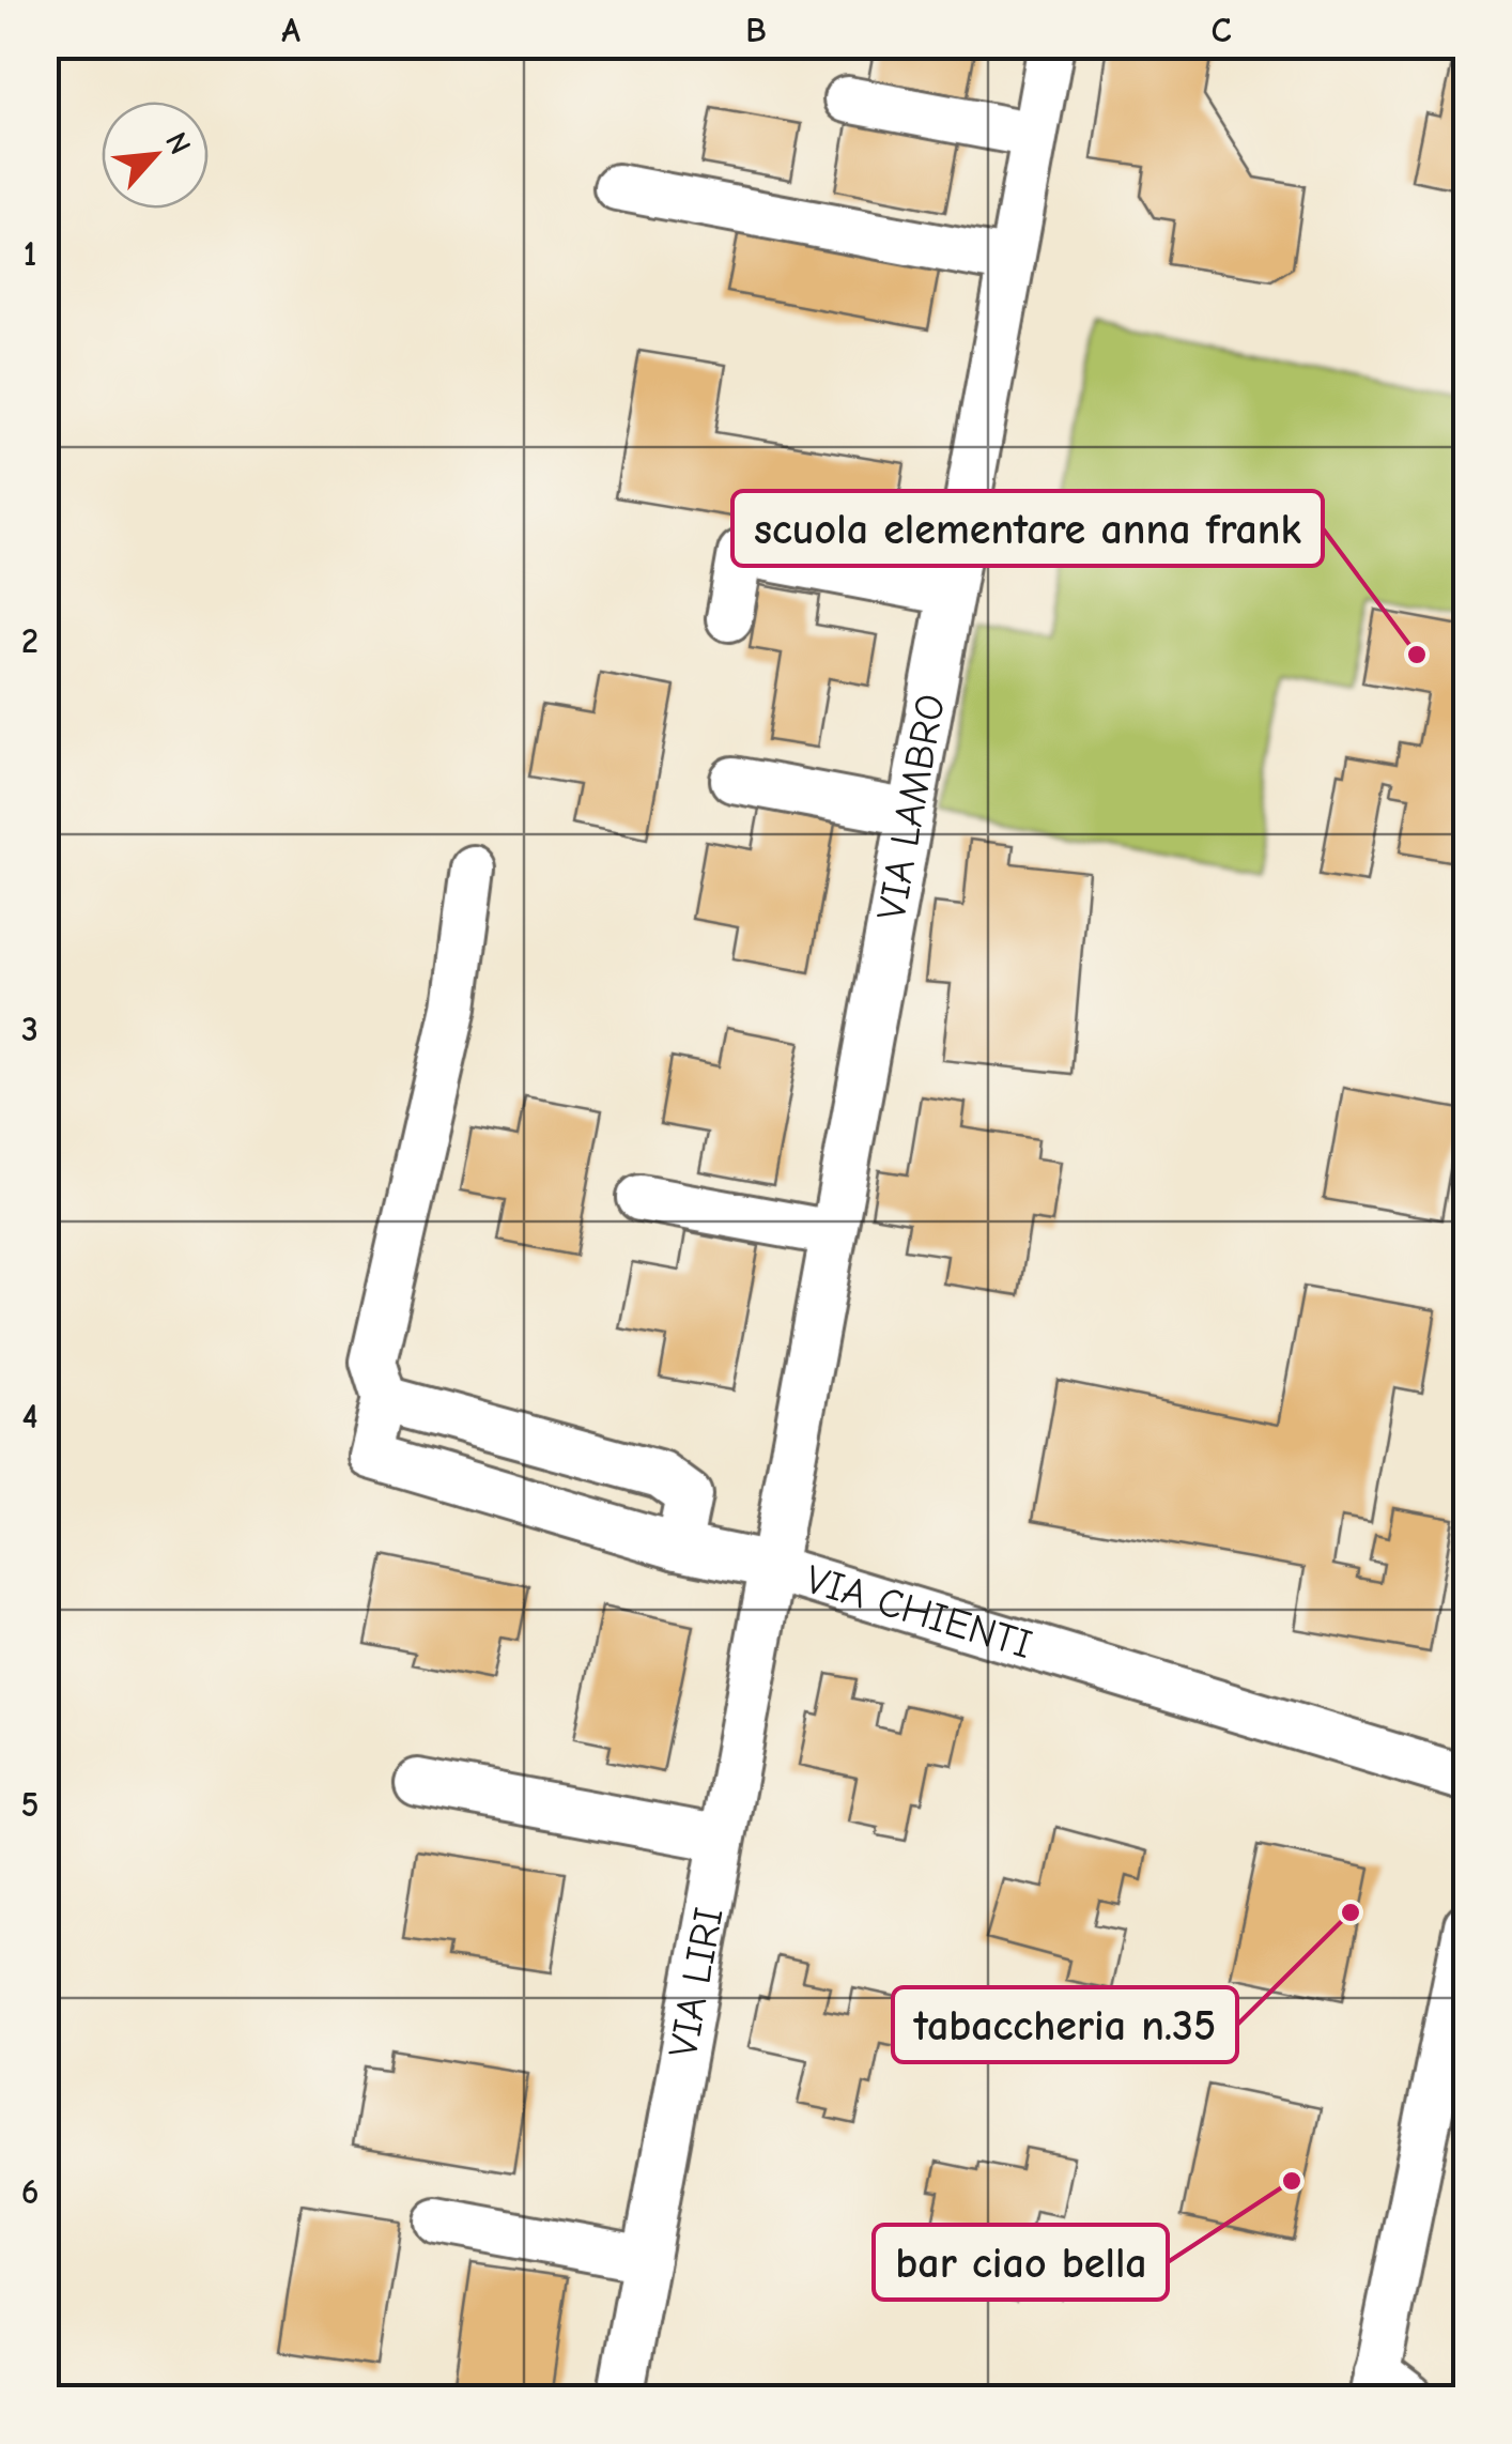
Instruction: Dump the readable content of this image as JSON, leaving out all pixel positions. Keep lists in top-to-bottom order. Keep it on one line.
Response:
{"streets":{"street":["VIA LAMBRO","VIA CHIENTI","VIA LIRI"]},"crossings":[["VIA LAMBRO","VIA CHIENTI"],["VIA LAMBRO","VIA LIRI"],["VIA CHIENTI","VIA LIRI"]],"places":["scuola elementare anna frank","tabaccheria n.35","bar ciao bella"],"north":"top right","grid":{"columns":["A","B","C"],"rows":["1","2","3","4","5","6"]}}
